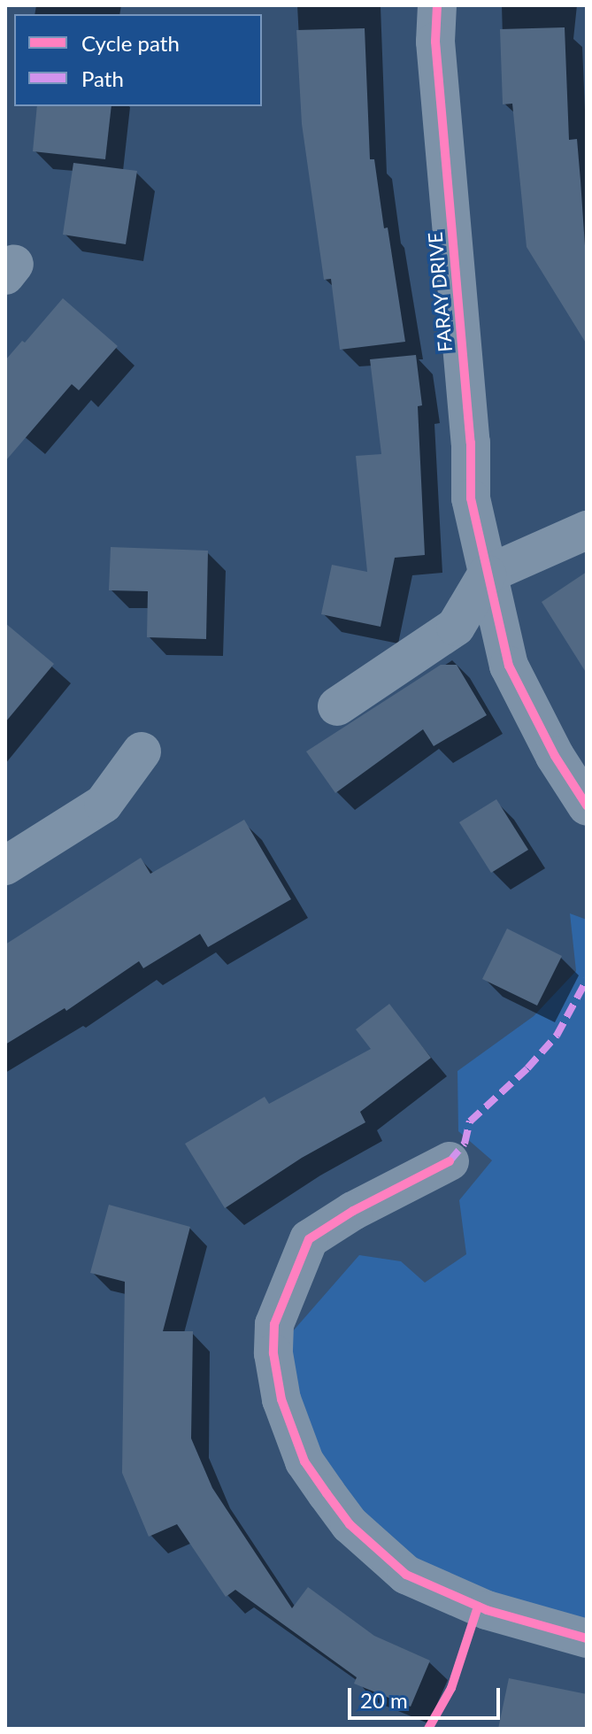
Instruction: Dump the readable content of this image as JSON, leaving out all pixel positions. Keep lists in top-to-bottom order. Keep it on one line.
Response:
{"streets":{"street":["FARAY DRIVE"]},"legend":["Cycle path","Path"],"scale_bar":"20 m"}
